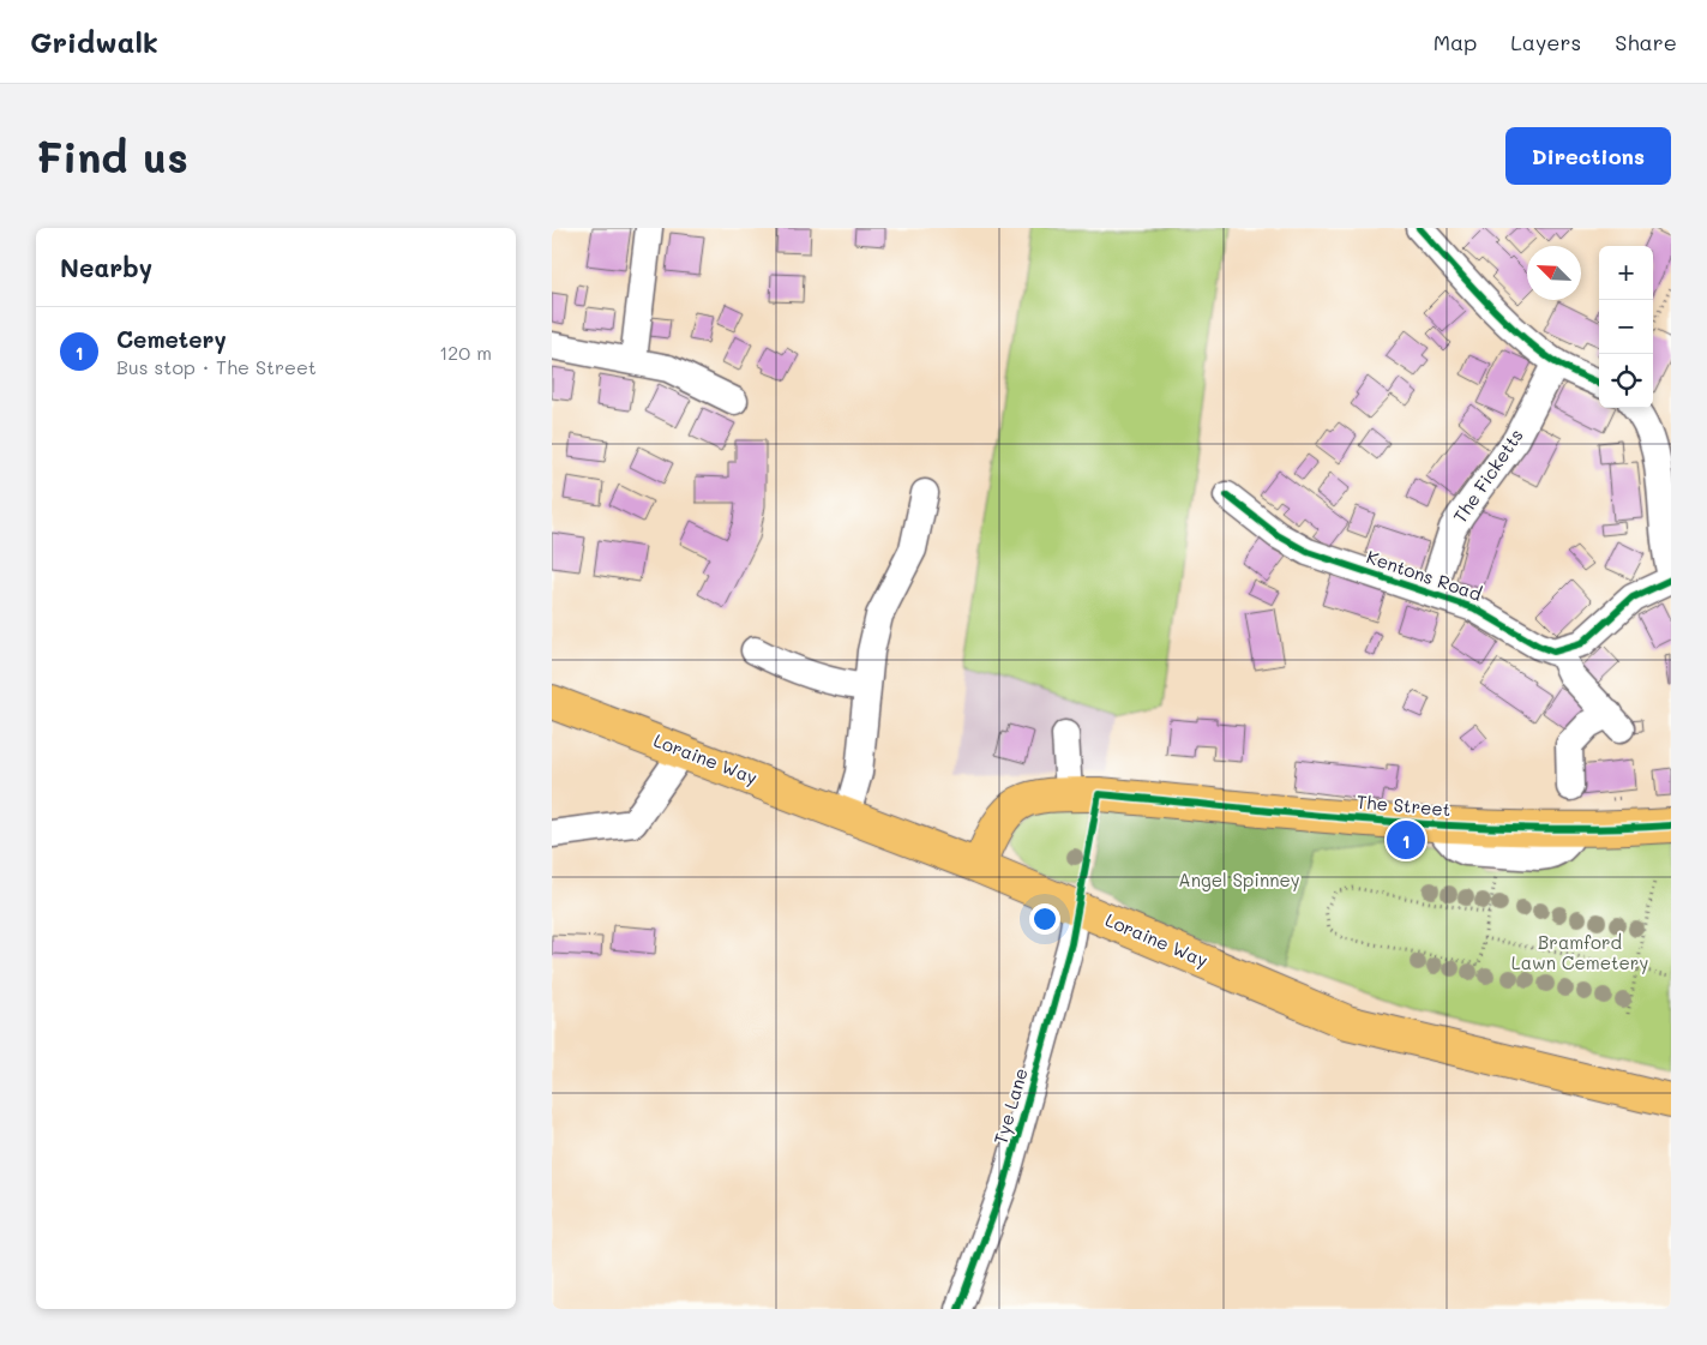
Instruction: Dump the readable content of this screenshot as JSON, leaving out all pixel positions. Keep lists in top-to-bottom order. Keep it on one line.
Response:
{"streets":{"main road":["Loraine Way","The Street"],"street":["The Ficketts","Kentons Road","Tye Lane"]},"crossings":[["The Ficketts","Kentons Road"],["Loraine Way","The Street"],["Loraine Way","Tye Lane"]],"parks":["Angel Spinney","Bramford Lawn Cemetery"],"north":"top left","page":{"header":"Gridwalk","nav":["Map","Layers","Share"],"buttons":"Directions","title":"Find us","heading":"Nearby","map_buttons":["+","−"],"list":[{"mark":"1","name":"Cemetery","note":"Bus stop · The Street","value":"120 m"}],"pins":"1"}}
